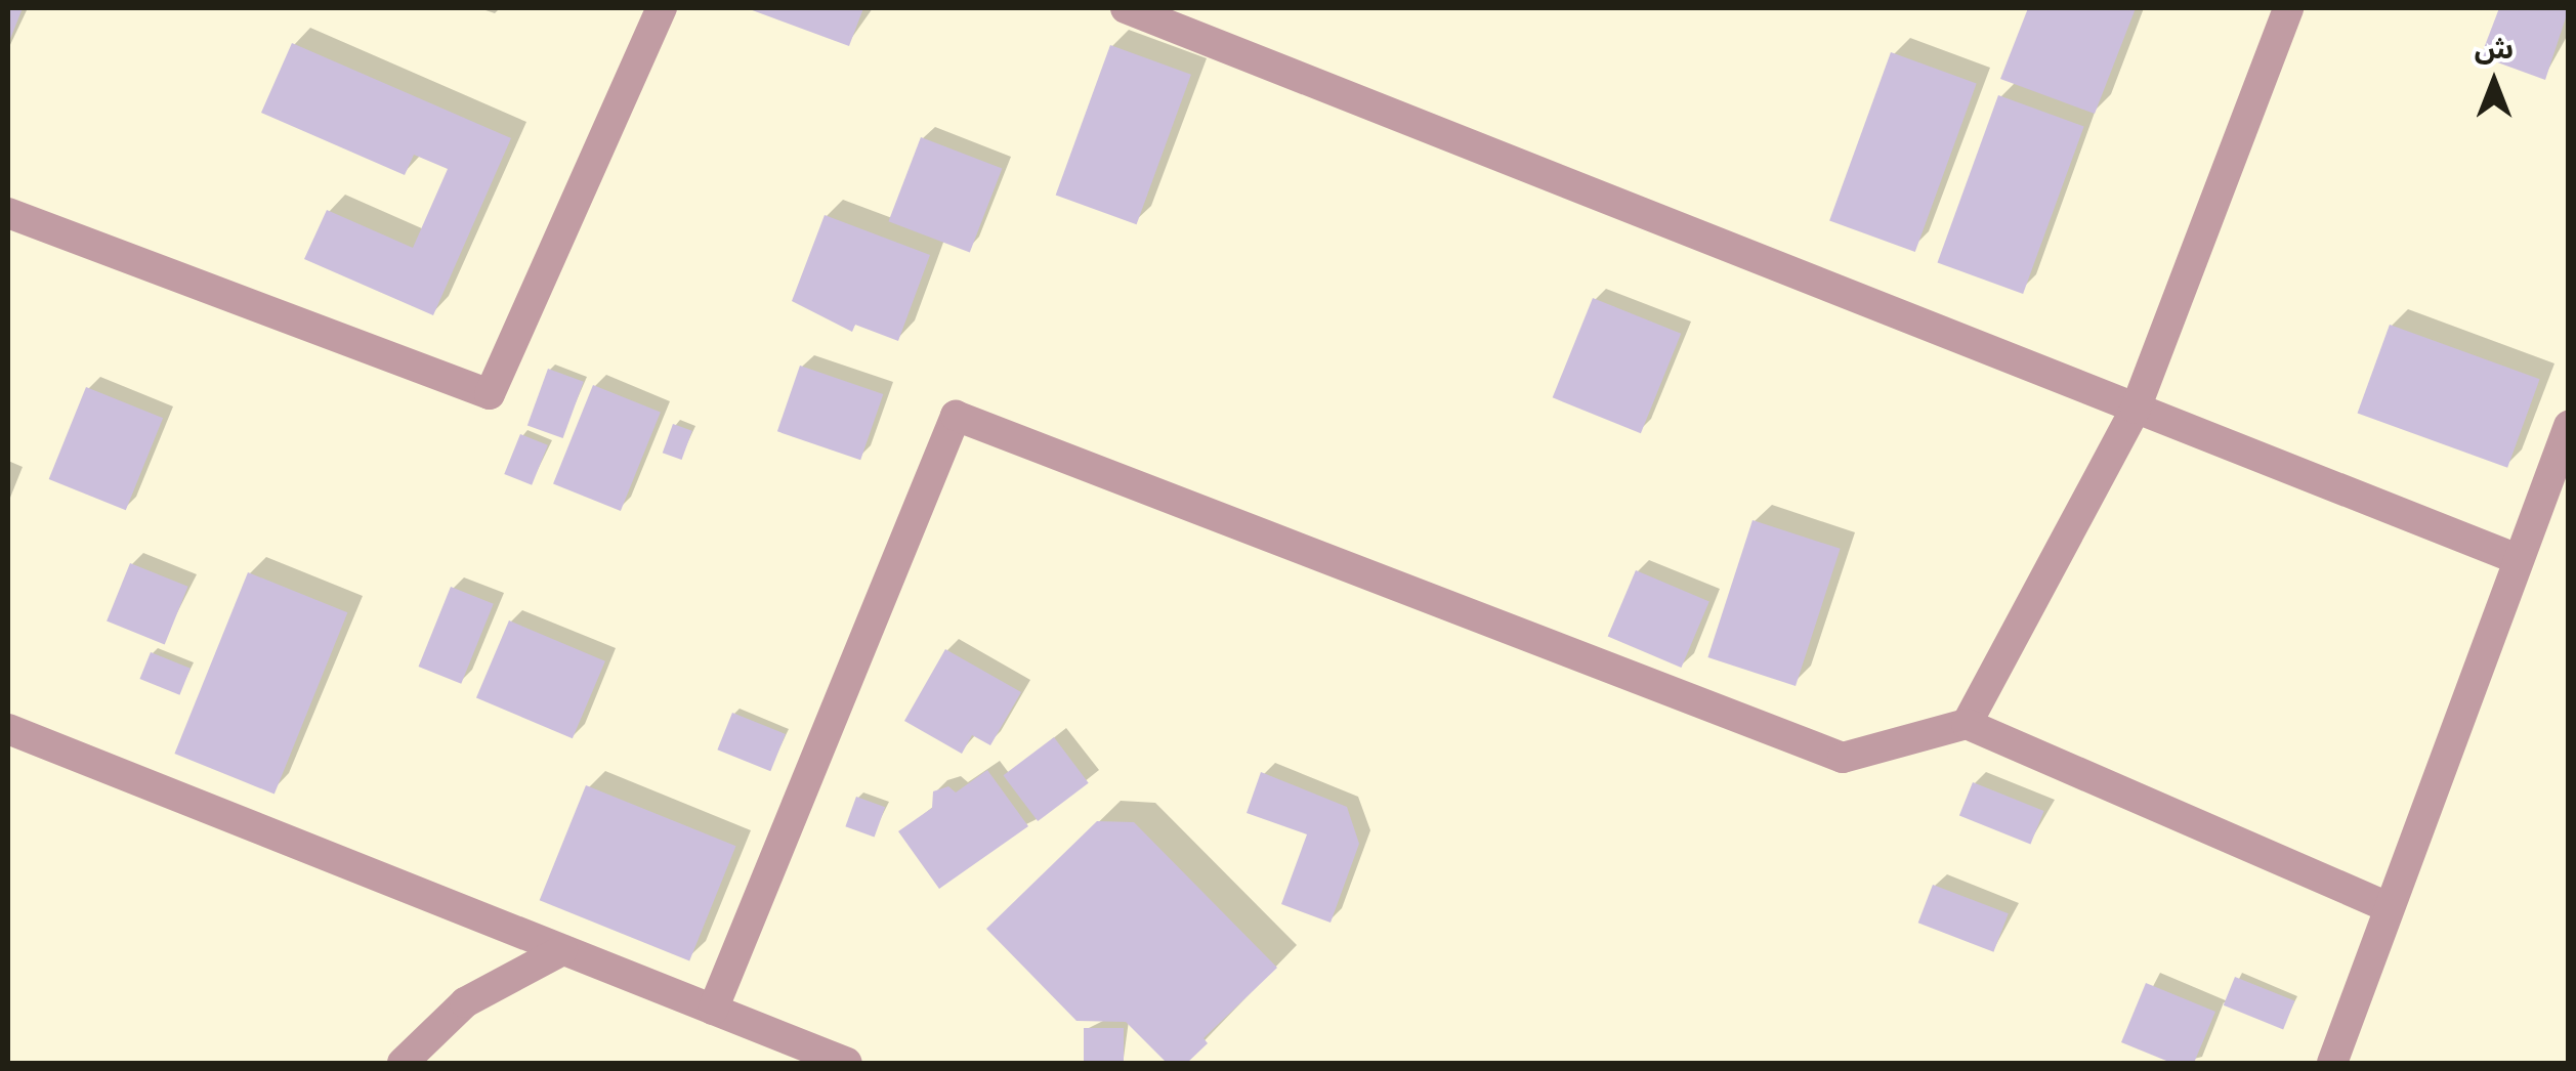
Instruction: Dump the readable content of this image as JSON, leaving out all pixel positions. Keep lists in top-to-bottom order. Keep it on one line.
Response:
{"north":"top"}
